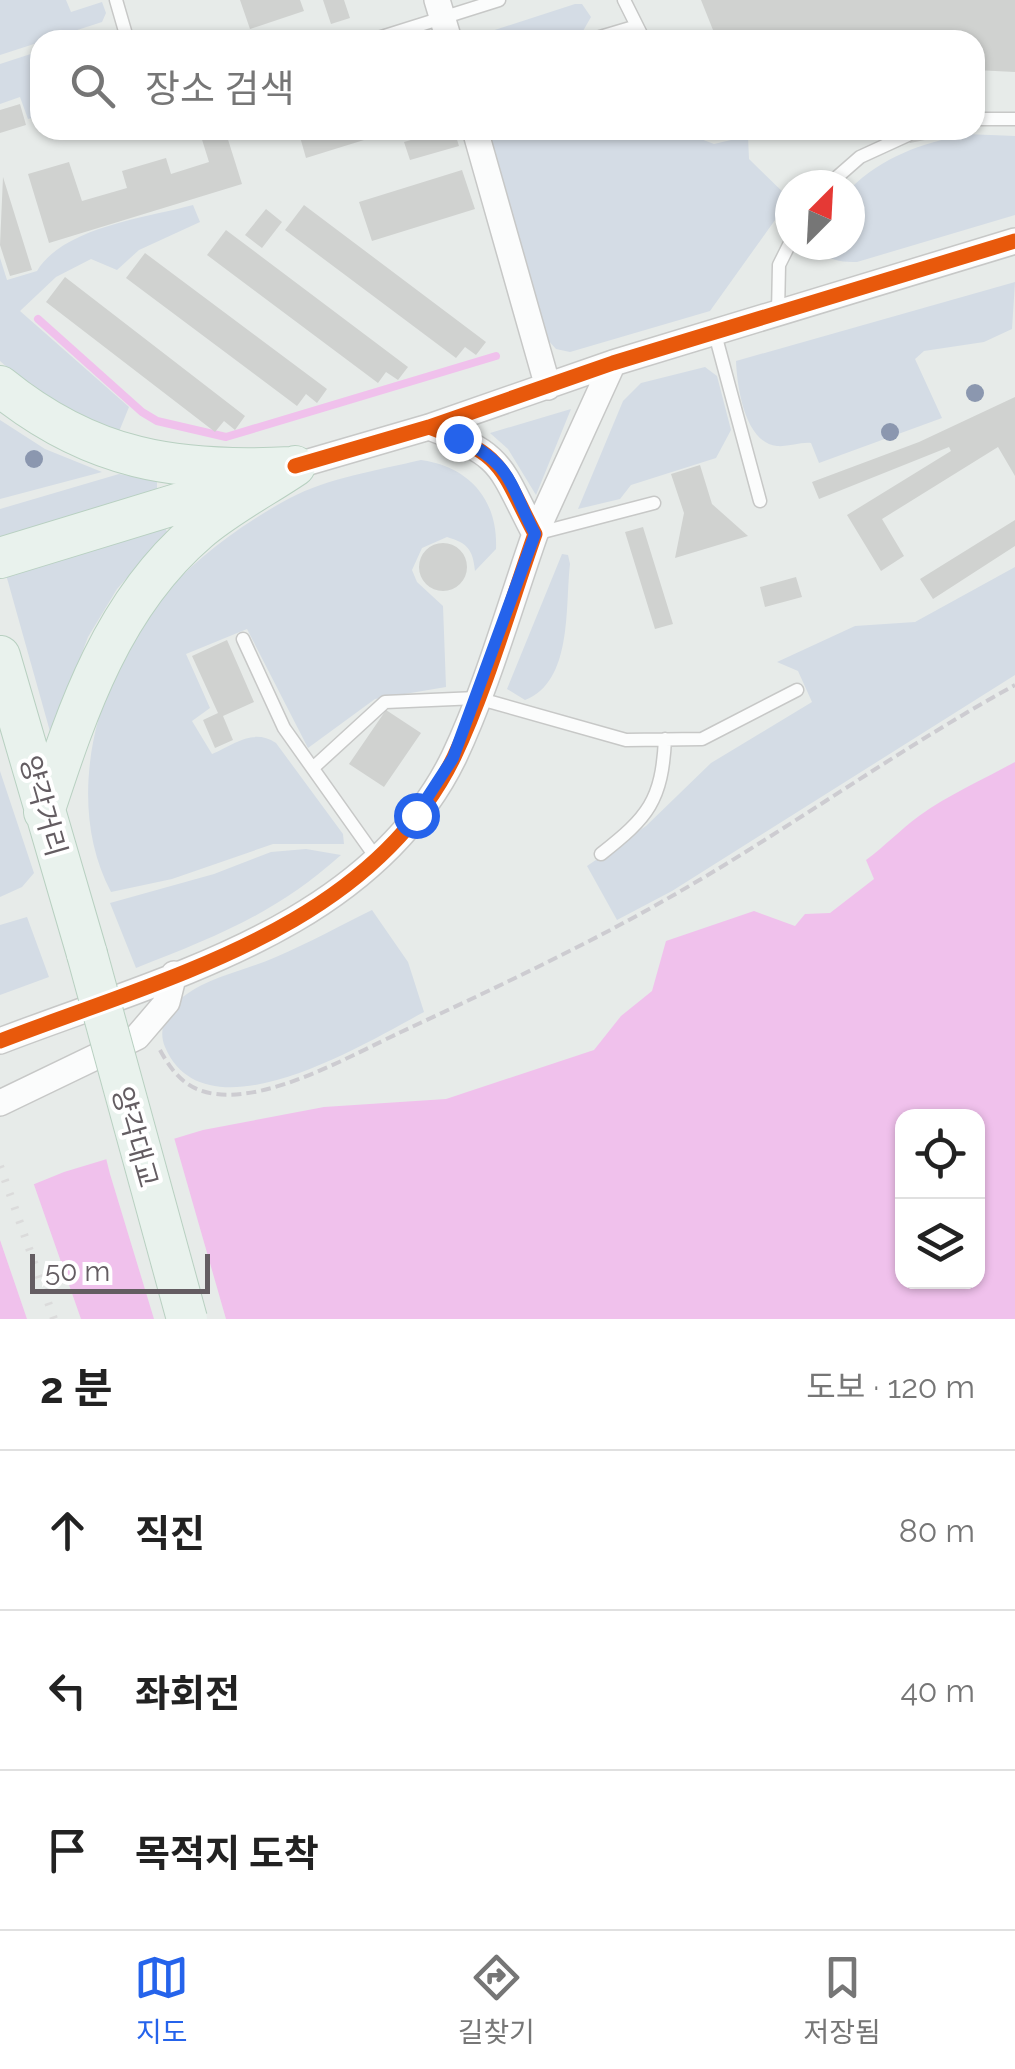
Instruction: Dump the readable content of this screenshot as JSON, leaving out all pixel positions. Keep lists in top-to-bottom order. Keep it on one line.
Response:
{"streets":{"main road":["양각거리","양각대교"]},"crossings":[["양각거리","양각대교"]],"scale_bar":"50 m","north":"top right","page":{"search":"장소 검색","scale":"50 m","heading":["2 분","도보 · 120 m"],"list":[["직진","80 m"],["좌회전","40 m"],"목적지 도착"],"nav":["지도","길찾기","저장됨"]}}
